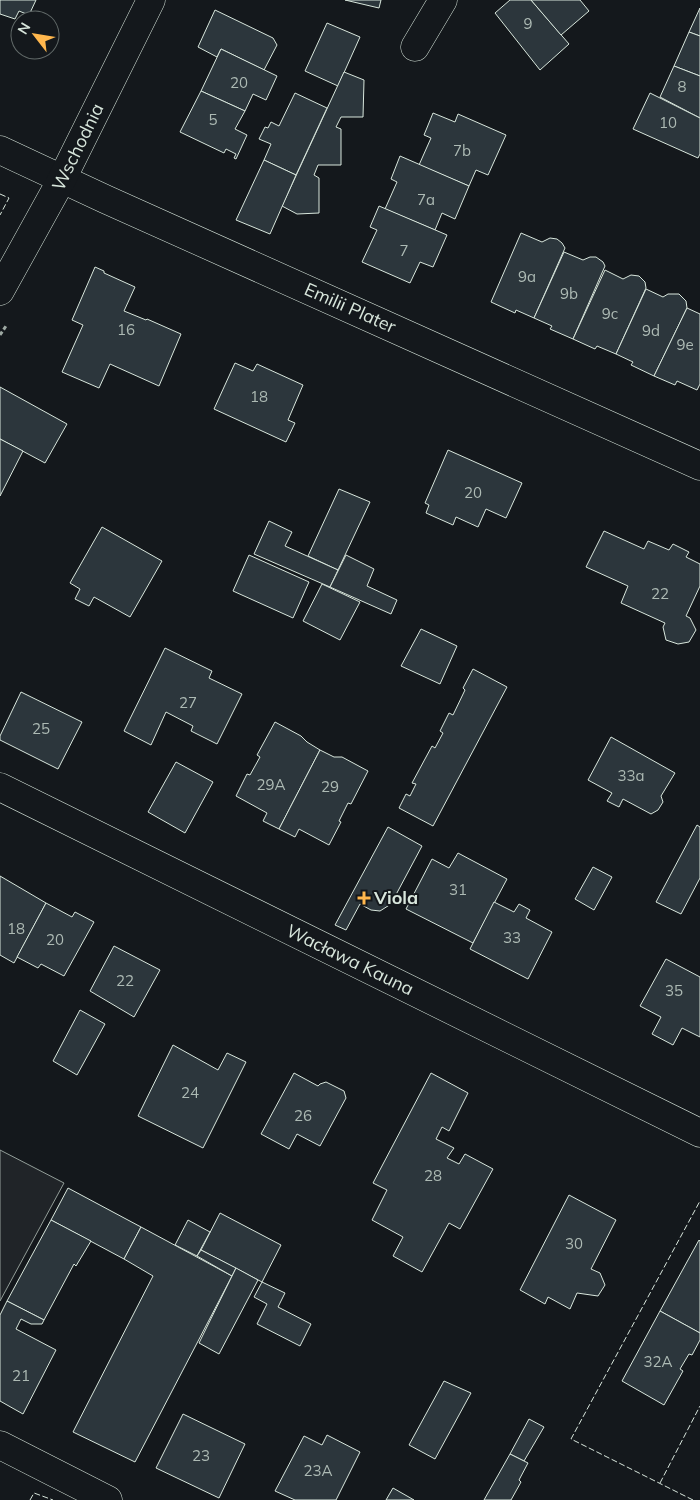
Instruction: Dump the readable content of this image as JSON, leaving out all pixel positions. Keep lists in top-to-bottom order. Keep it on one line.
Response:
{"streets":{"street":["Wschodnia","Emilii Plater","Wacława Kauna"]},"crossings":[["Wschodnia","Emilii Plater"]],"places":{"health":["Viola"]},"house_numbers":["9","20","8","5","10","7b","7a","7","9a","9b","9c","16","9d","9e","18","20","22","27","25","33a","29A","29","31","18","33","20","22","35","24","26","28","30","32A","21","23","23A"],"north":"top left"}
